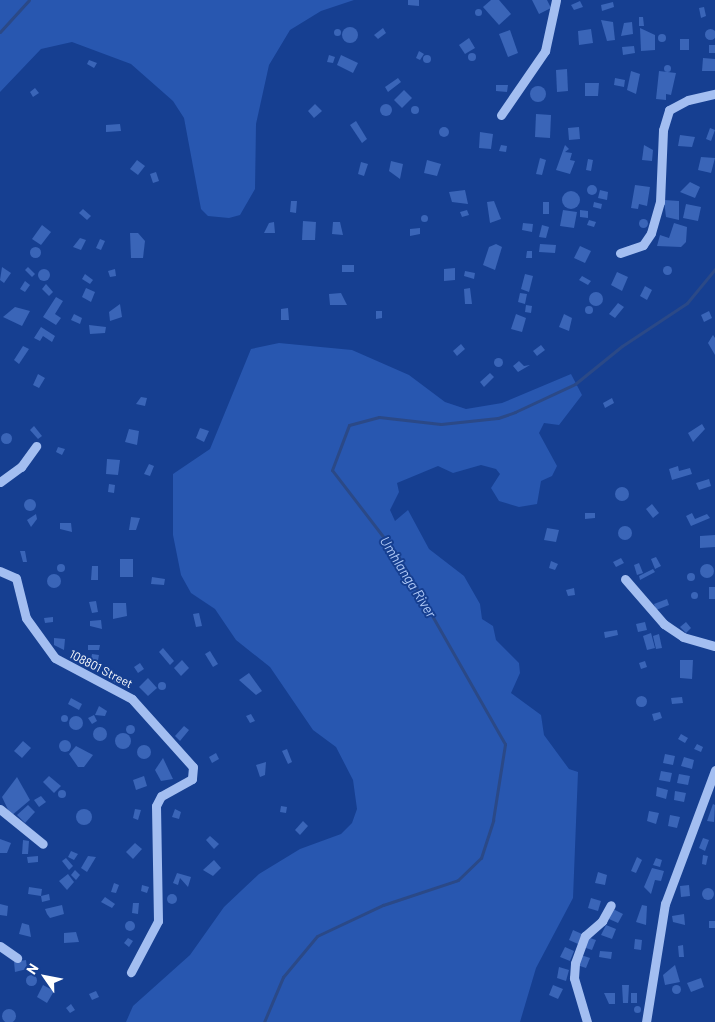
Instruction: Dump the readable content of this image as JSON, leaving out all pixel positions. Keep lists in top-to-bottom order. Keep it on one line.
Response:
{"streets":{"street":["108801 Street"]},"water":["Umhlanga River"],"north":"top left"}
